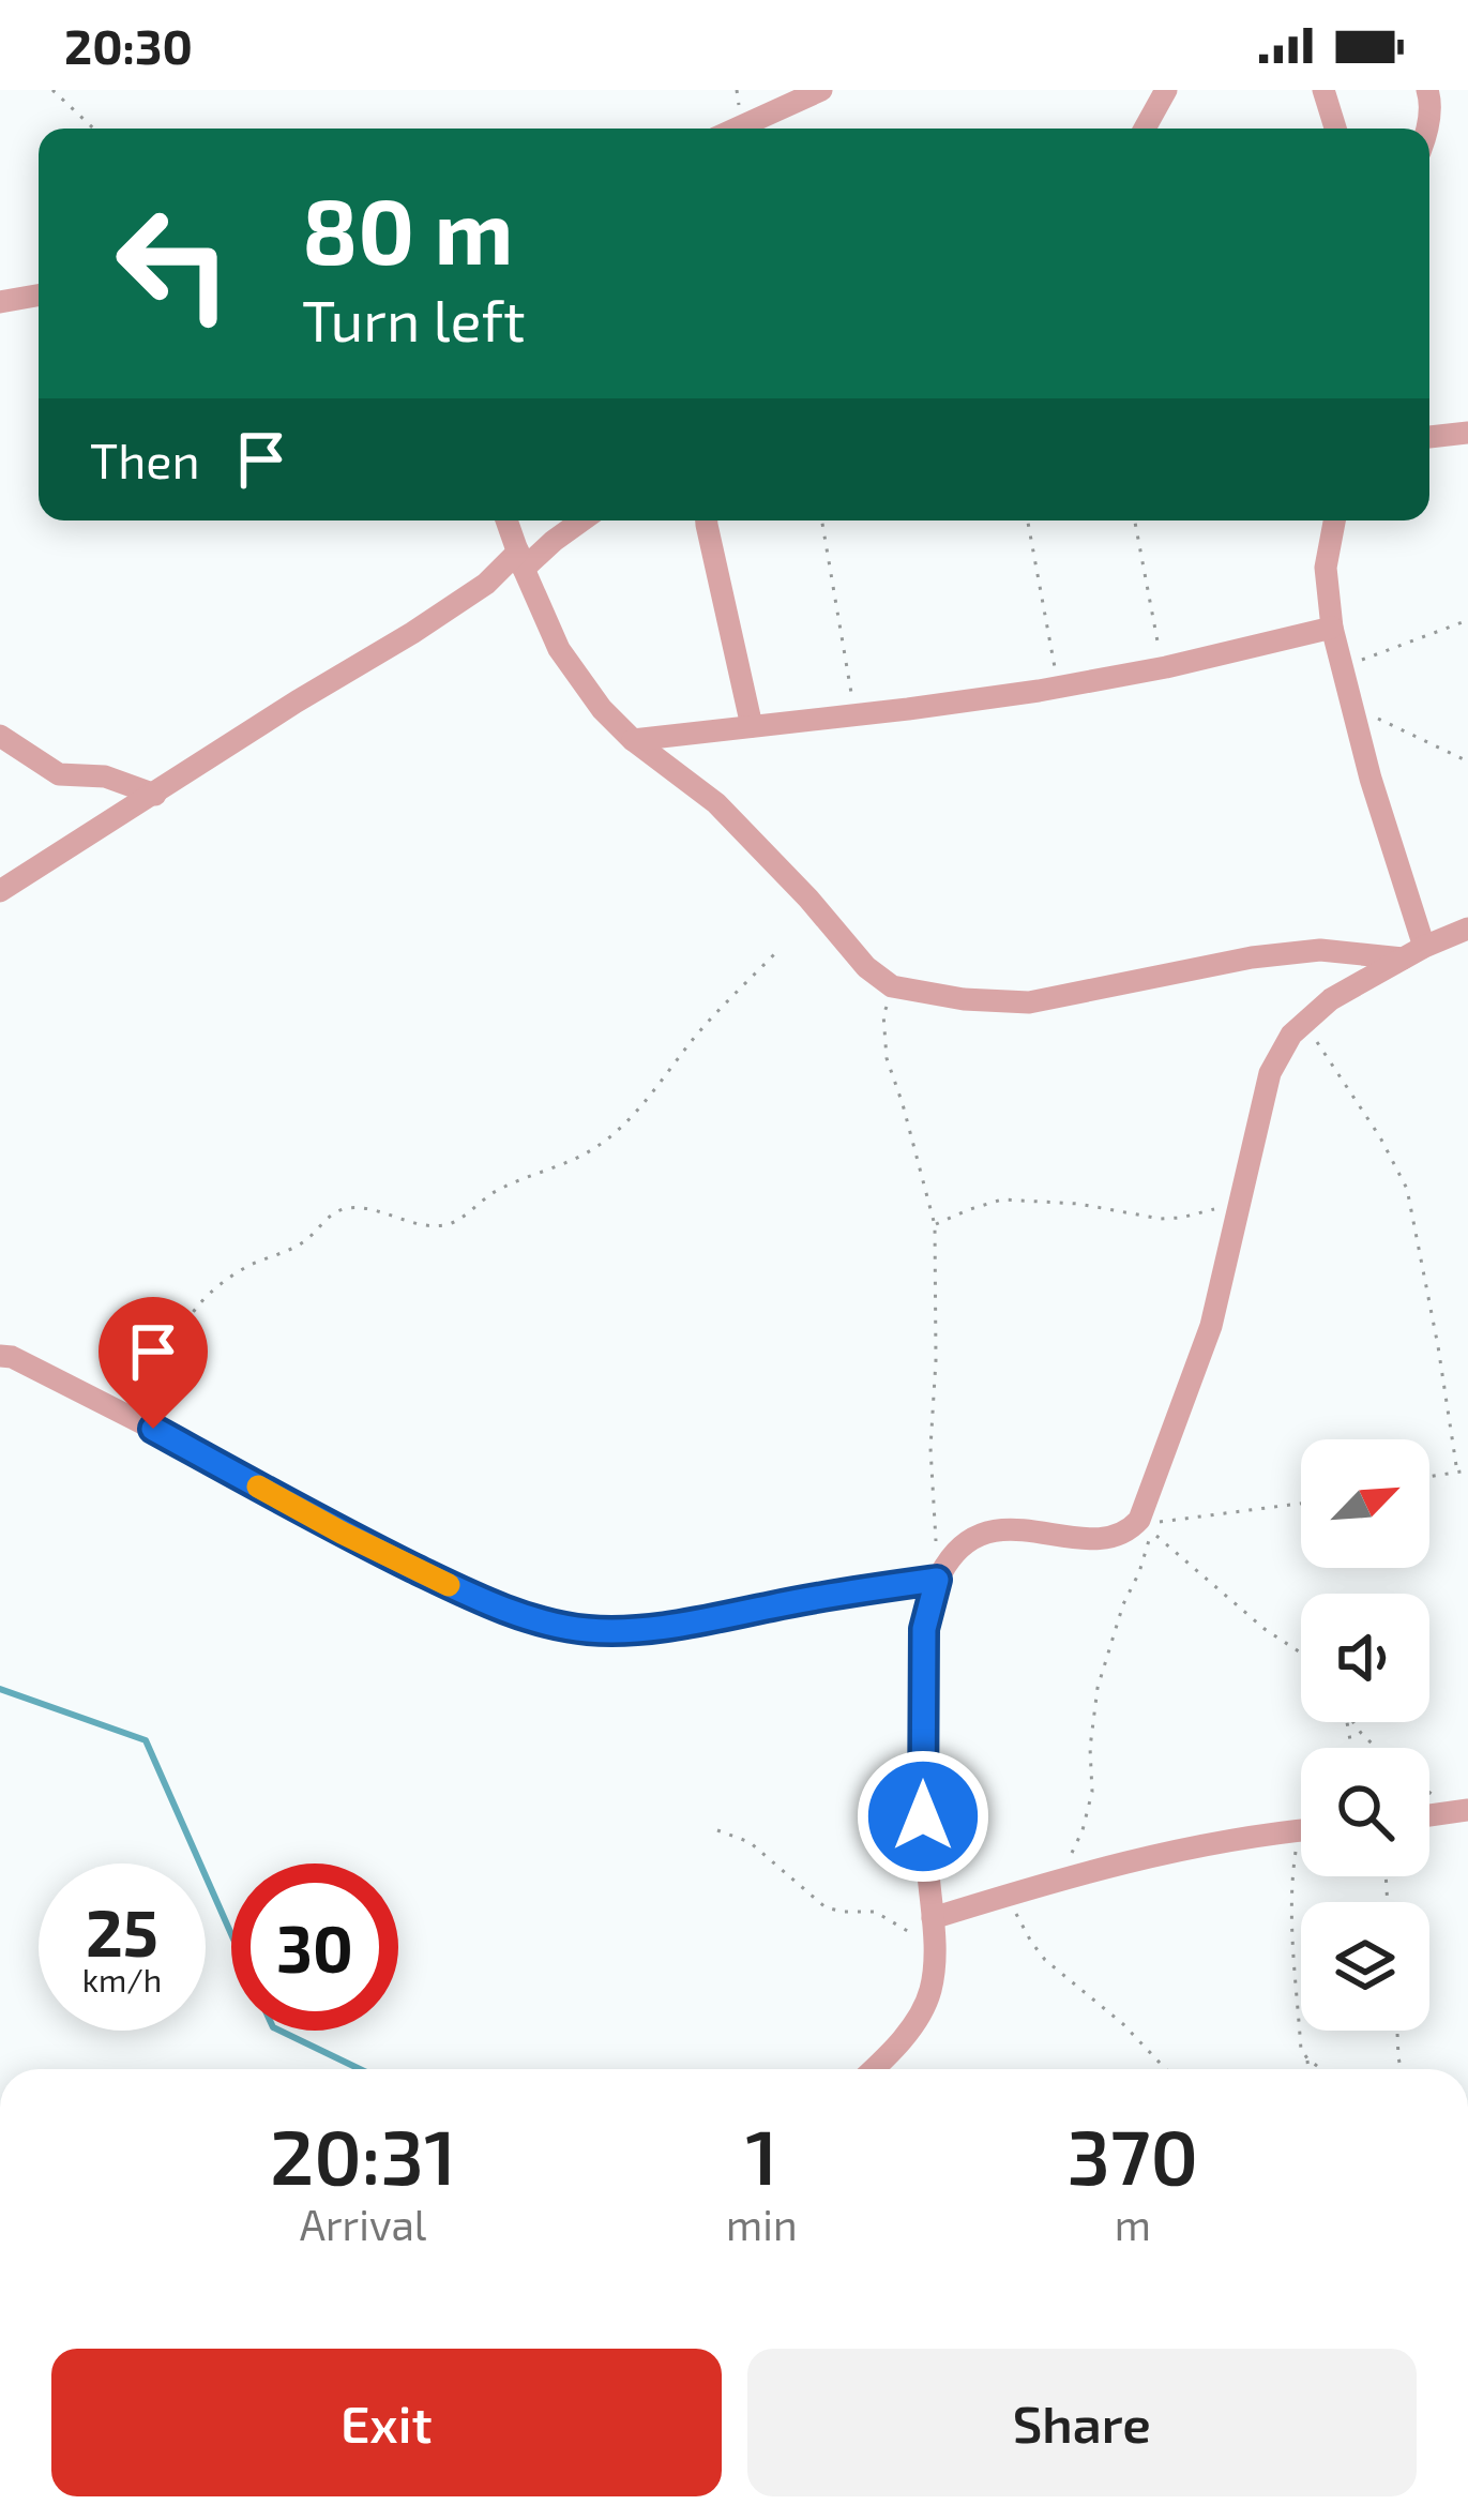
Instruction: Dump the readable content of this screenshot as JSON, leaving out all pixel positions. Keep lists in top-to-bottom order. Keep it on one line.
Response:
{"north":"top right","page":{"status":"20:30","turn":["80 m","Turn left"],"then":"Then","speed":"25 km/h","limit":"30","eta":["20:31","Arrival","1","min","370","m"],"buttons":["Exit","Share"]}}
